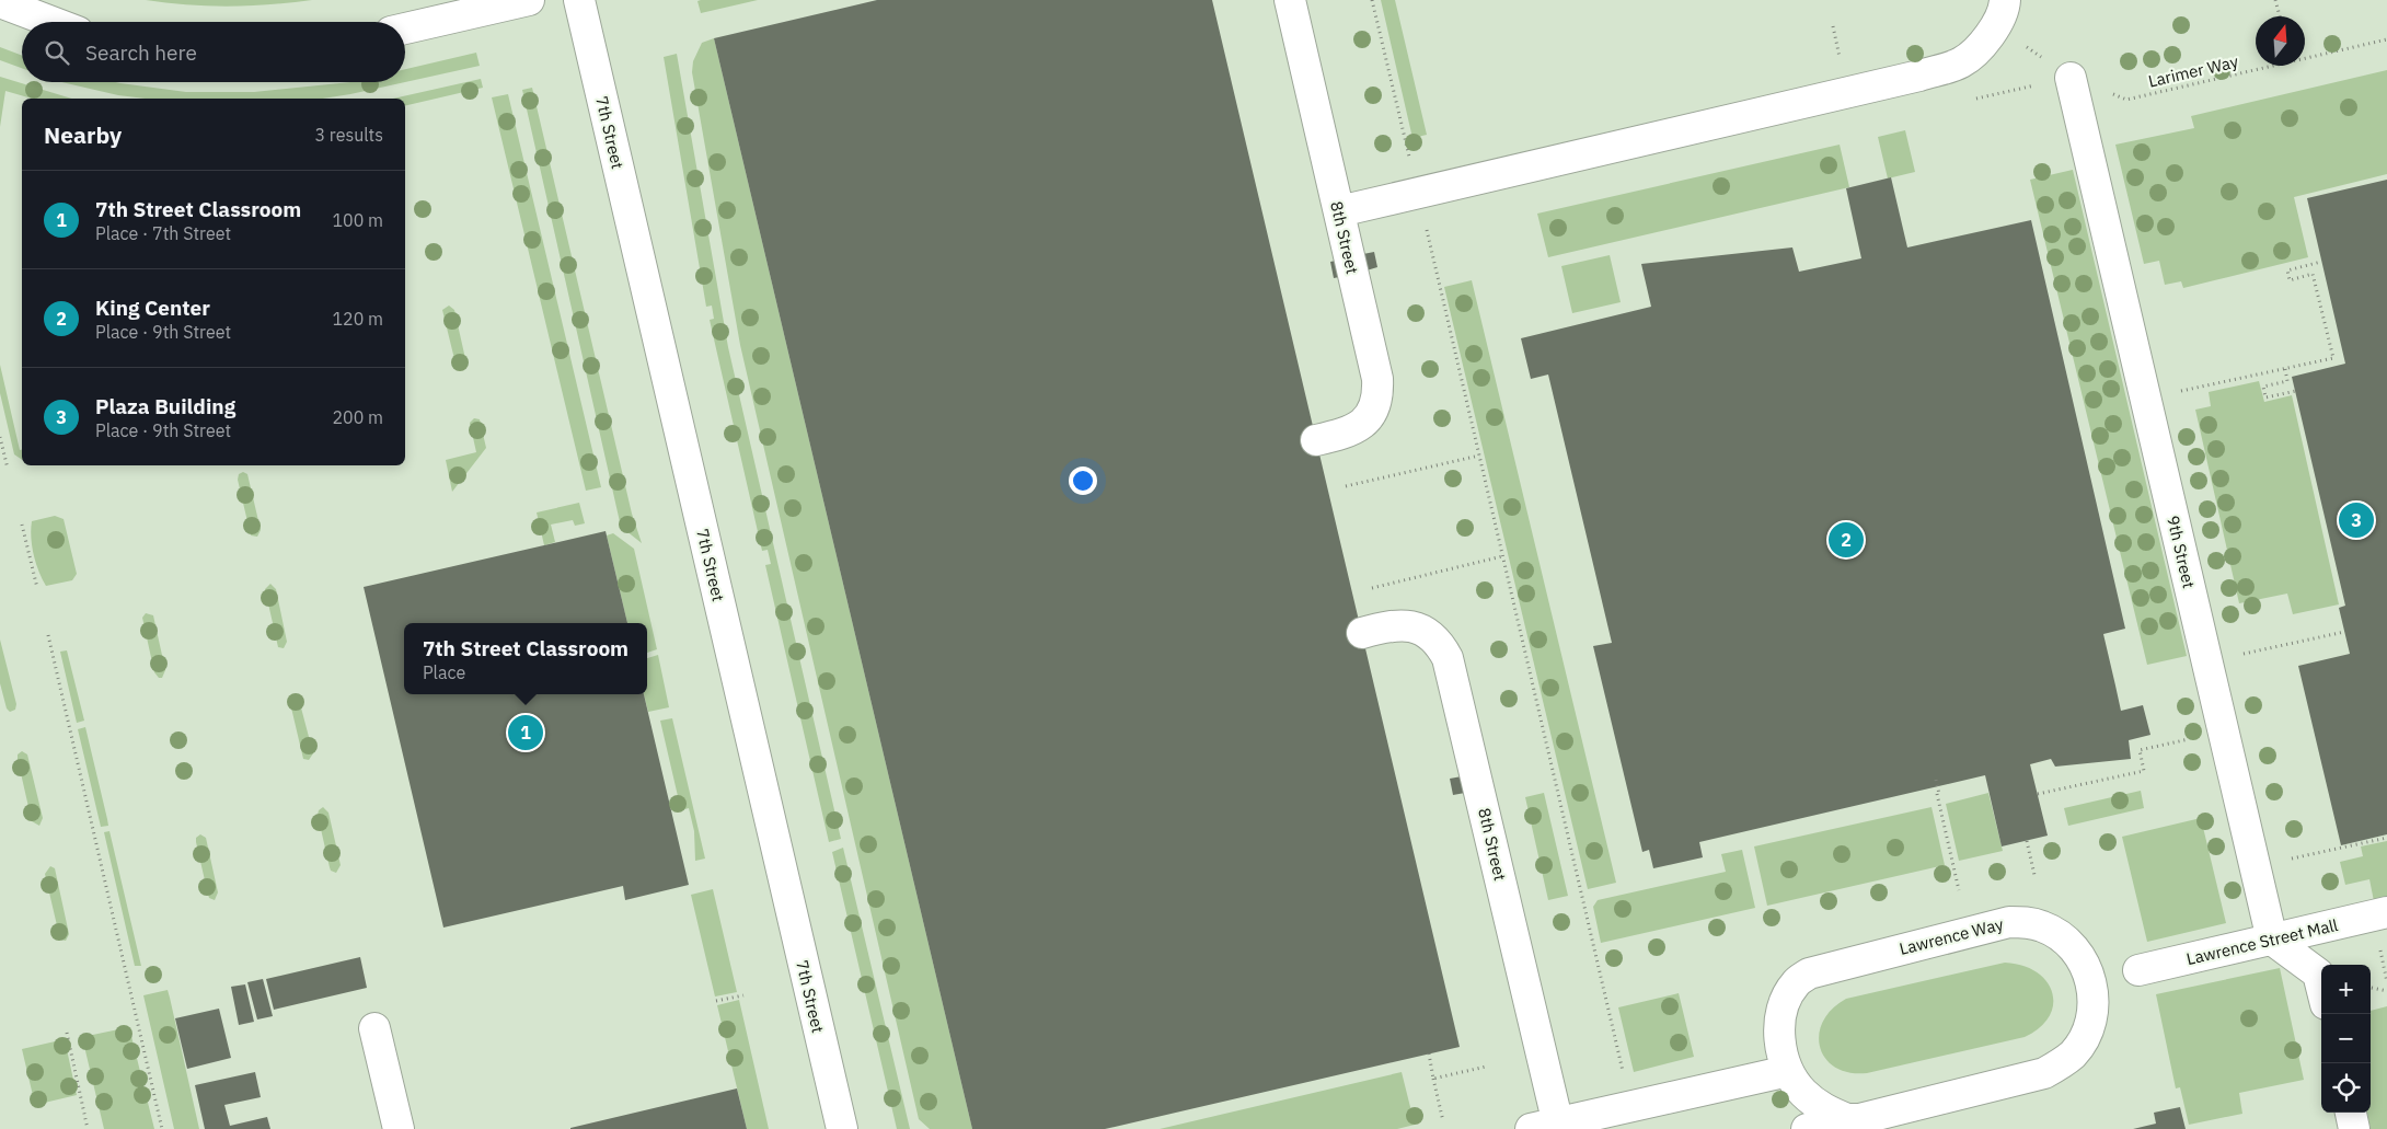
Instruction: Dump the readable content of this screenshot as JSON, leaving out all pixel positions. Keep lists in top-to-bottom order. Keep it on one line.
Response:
{"streets":{"street":["7th Street","8th Street","9th Street","Lawrence Way","Lawrence Street Mall"],"path":["Larimer Way"]},"crossings":[["Larimer Way","9th Street"],["9th Street","Lawrence Street Mall"]],"north":"top","page":{"search":"Search here","heading":["Nearby","3 results"],"list":[{"mark":"1","name":"7th Street Classroom","note":"Place · 7th Street","value":"100 m"},{"mark":"2","name":"King Center","note":"Place · 9th Street","value":"120 m"},{"mark":"3","name":"Plaza Building","note":"Place · 9th Street","value":"200 m"}],"pins":["3","2","1"],"popup":["7th Street Classroom","Place"],"map_buttons":["+","−"]}}
